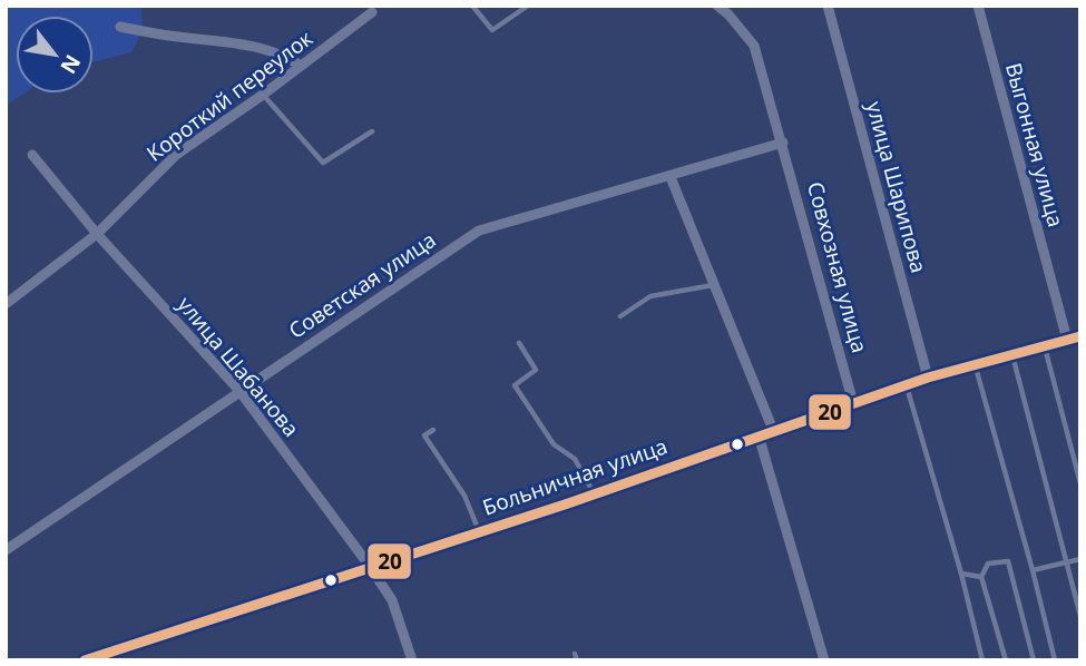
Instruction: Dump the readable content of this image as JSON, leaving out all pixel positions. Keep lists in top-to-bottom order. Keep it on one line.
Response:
{"streets":{"street":["Короткий переулок","Выгонная улица","улица Шарипова","Совхозная улица","Советская улица","улица Шабанова","Больничная улица"]},"crossings":[["Короткий переулок","улица Шабанова"],["Выгонная улица","Больничная улица"],["улица Шарипова","Больничная улица"],["Совхозная улица","Советская улица"],["Совхозная улица","Больничная улица"],["Советская улица","улица Шабанова"],["улица Шабанова","Больничная улица"]],"lines":["transit line 20"],"north":"bottom right"}
